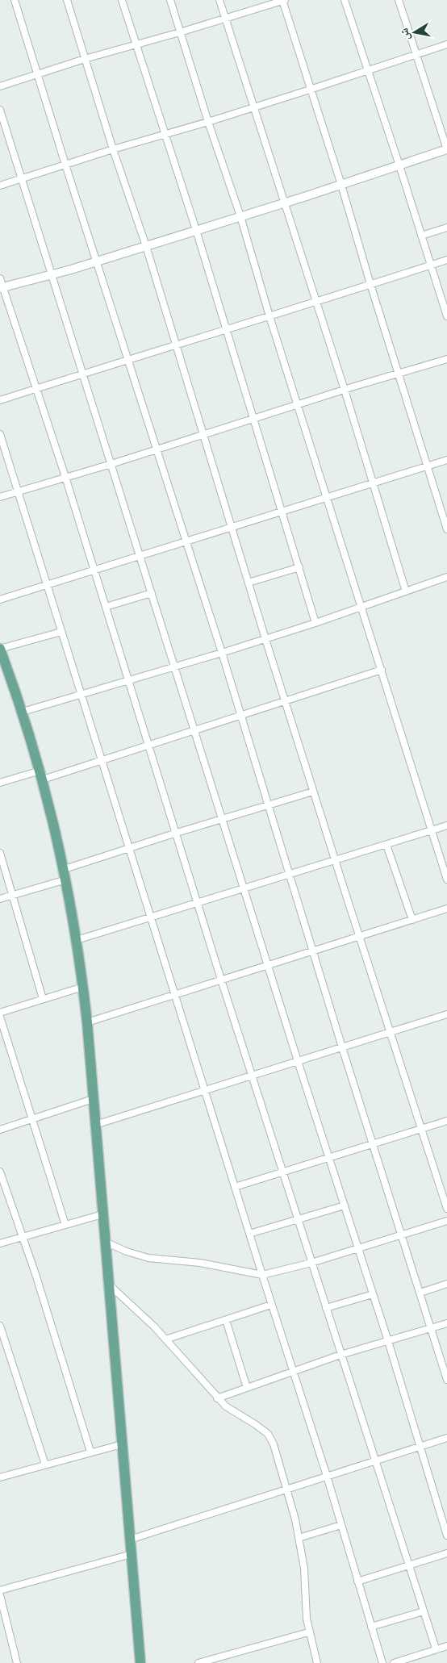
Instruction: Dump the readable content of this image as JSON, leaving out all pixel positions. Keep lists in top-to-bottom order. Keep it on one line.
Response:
{"north":"left"}
